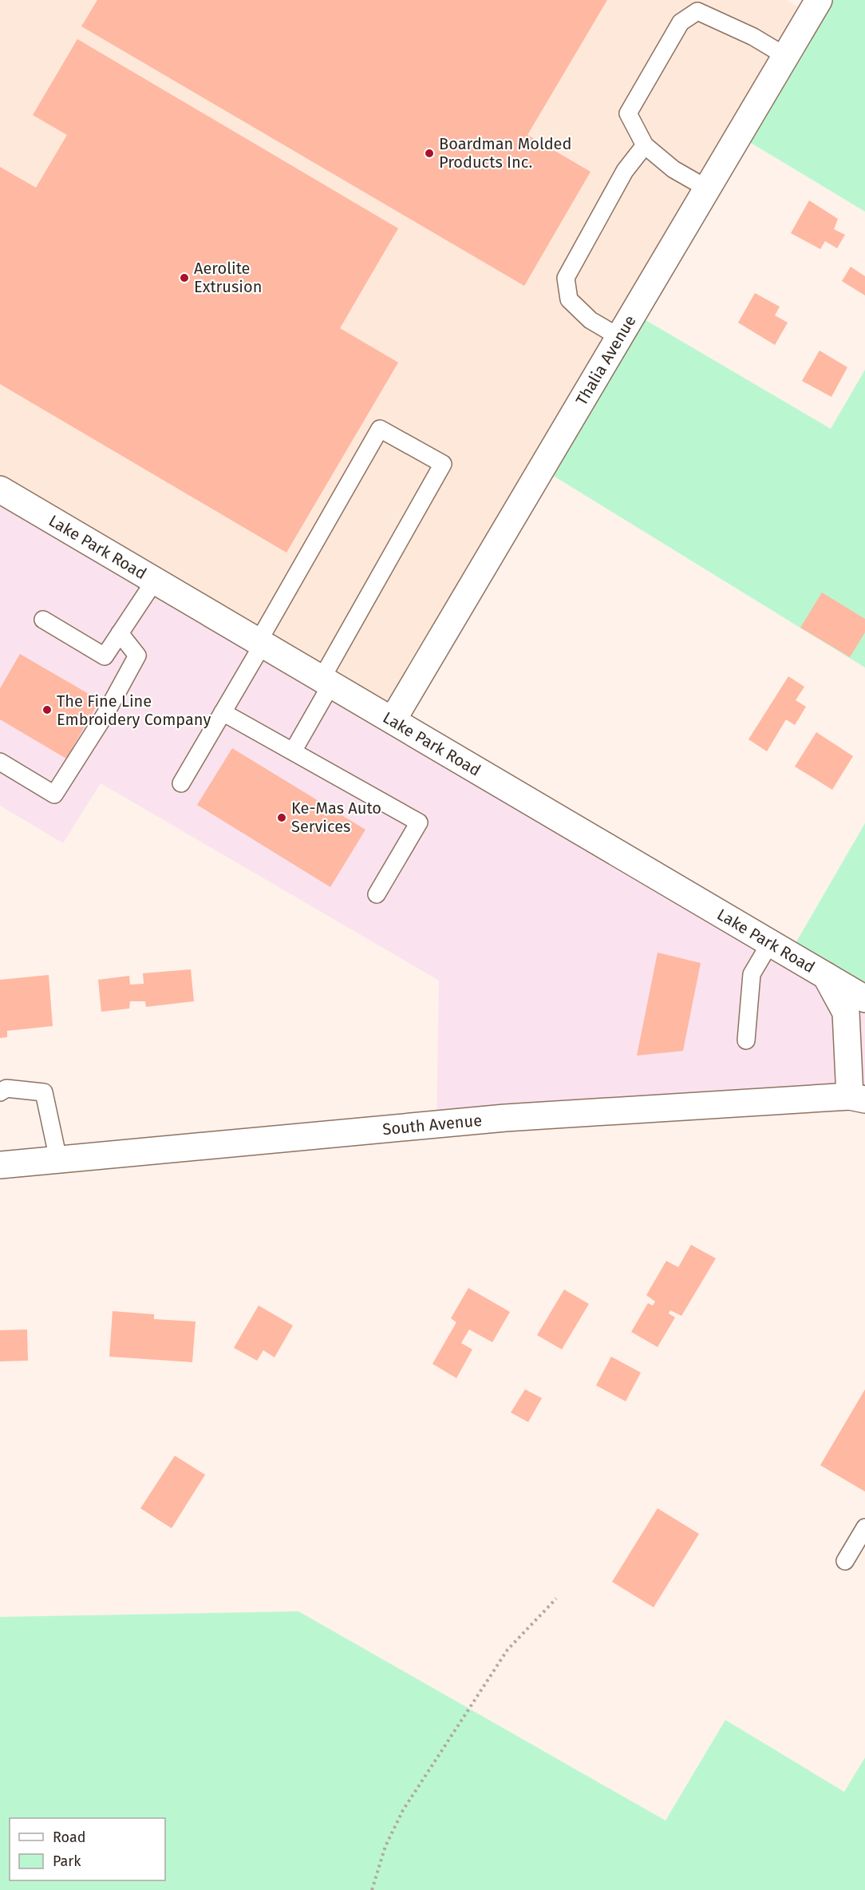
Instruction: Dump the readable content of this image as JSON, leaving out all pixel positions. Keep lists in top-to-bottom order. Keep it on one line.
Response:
{"streets":{"street":["Thalia Avenue","Lake Park Road","South Avenue"]},"crossings":[["Thalia Avenue","Lake Park Road"]],"places":["Boardman Molded Products Inc.","Aerolite Extrusion","The Fine Line Embroidery Company","Ke-Mas Auto Services"],"legend":["Road","Park"]}
